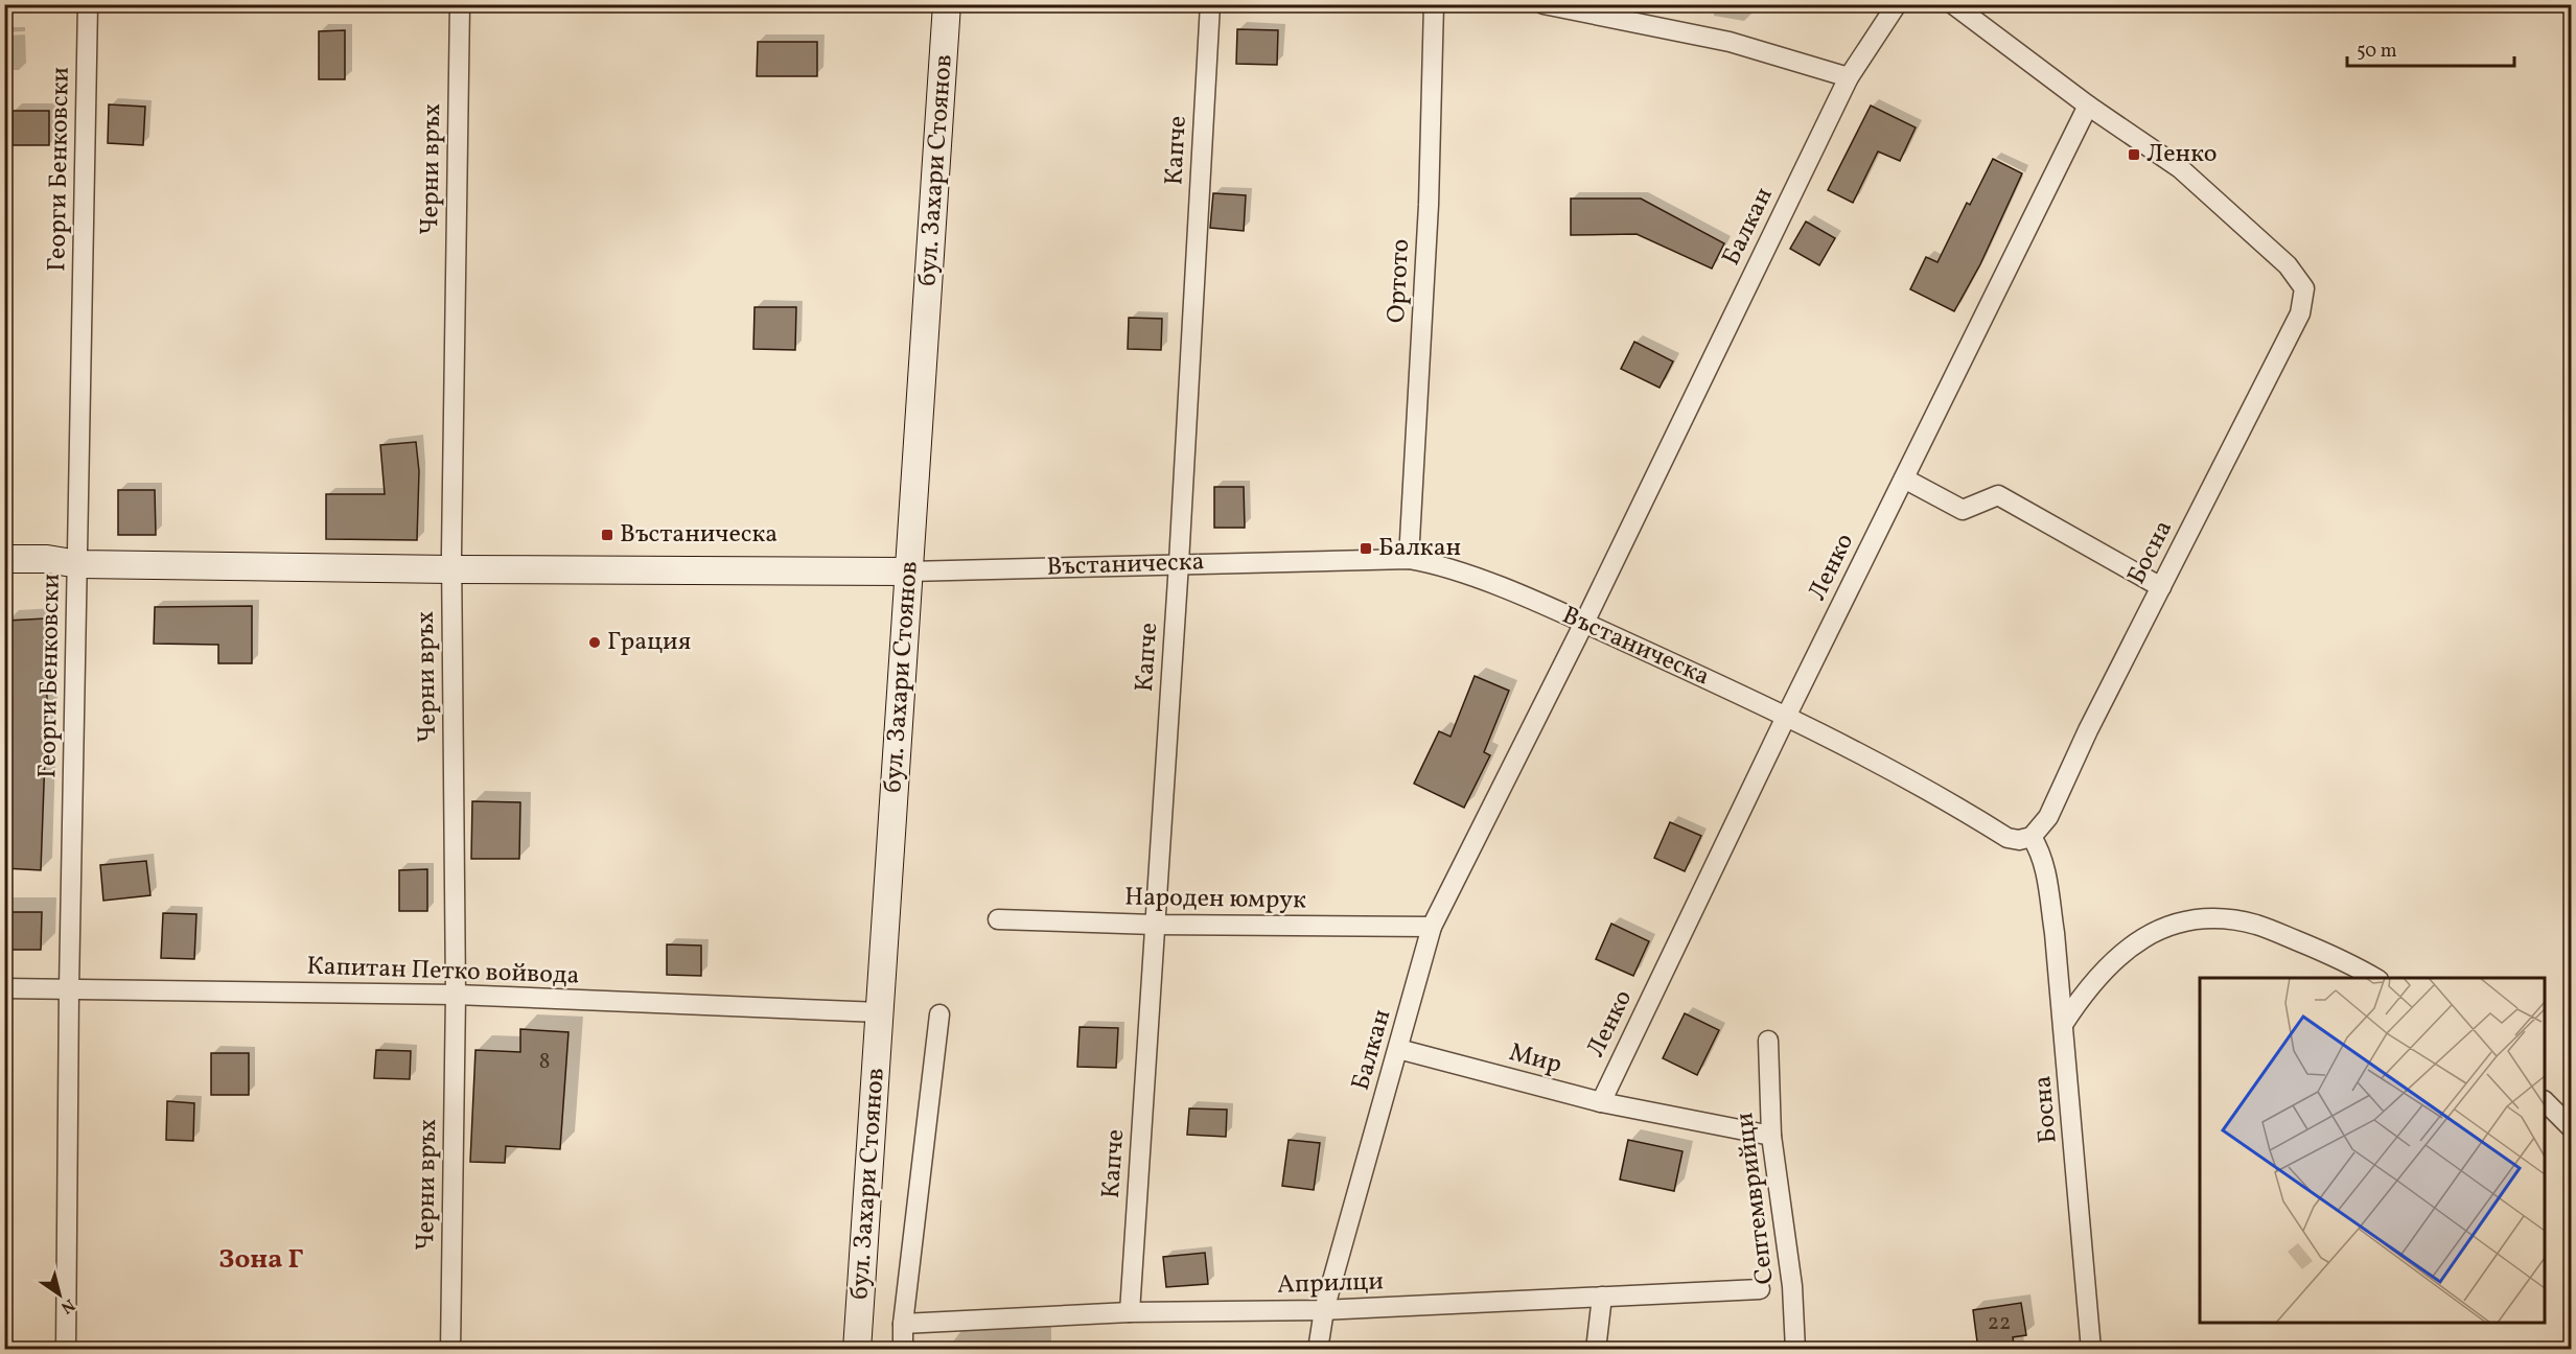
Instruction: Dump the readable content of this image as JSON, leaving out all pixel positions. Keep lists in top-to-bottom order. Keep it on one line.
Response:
{"streets":{"main road":["бул. Захари Стоянов","Въстаническа"],"street":["Капче","Георги Бенковски","Черни връх","Балкан","Ортото","Босна","Ленко","Народен юмрук","Капитан Петко войвода","Мир","Септемврийци","Априлци"]},"crossings":[["Капче","Въстаническа"],["Капче","Народен юмрук"],["Капче","Априлци"],["Георги Бенковски","Въстаническа"],["Георги Бенковски","Капитан Петко войвода"],["Черни връх","Въстаническа"],["Черни връх","Капитан Петко войвода"],["бул. Захари Стоянов","Въстаническа"],["бул. Захари Стоянов","Капитан Петко войвода"],["Балкан","Въстаническа"],["Балкан","Народен юмрук"],["Балкан","Мир"],["Балкан","Априлци"],["Ортото","Въстаническа"],["Босна","Въстаническа"],["Босна","Ленко"],["Въстаническа","Ленко"],["Ленко","Мир"],["Мир","Септемврийци"]],"districts":["Зона Г"],"places":{"transit":["Ленко","Въстаническа","Балкан"],"other":["Грация"]},"house_numbers":["8","22"],"scale_bar":"50 m","north":"bottom right"}
